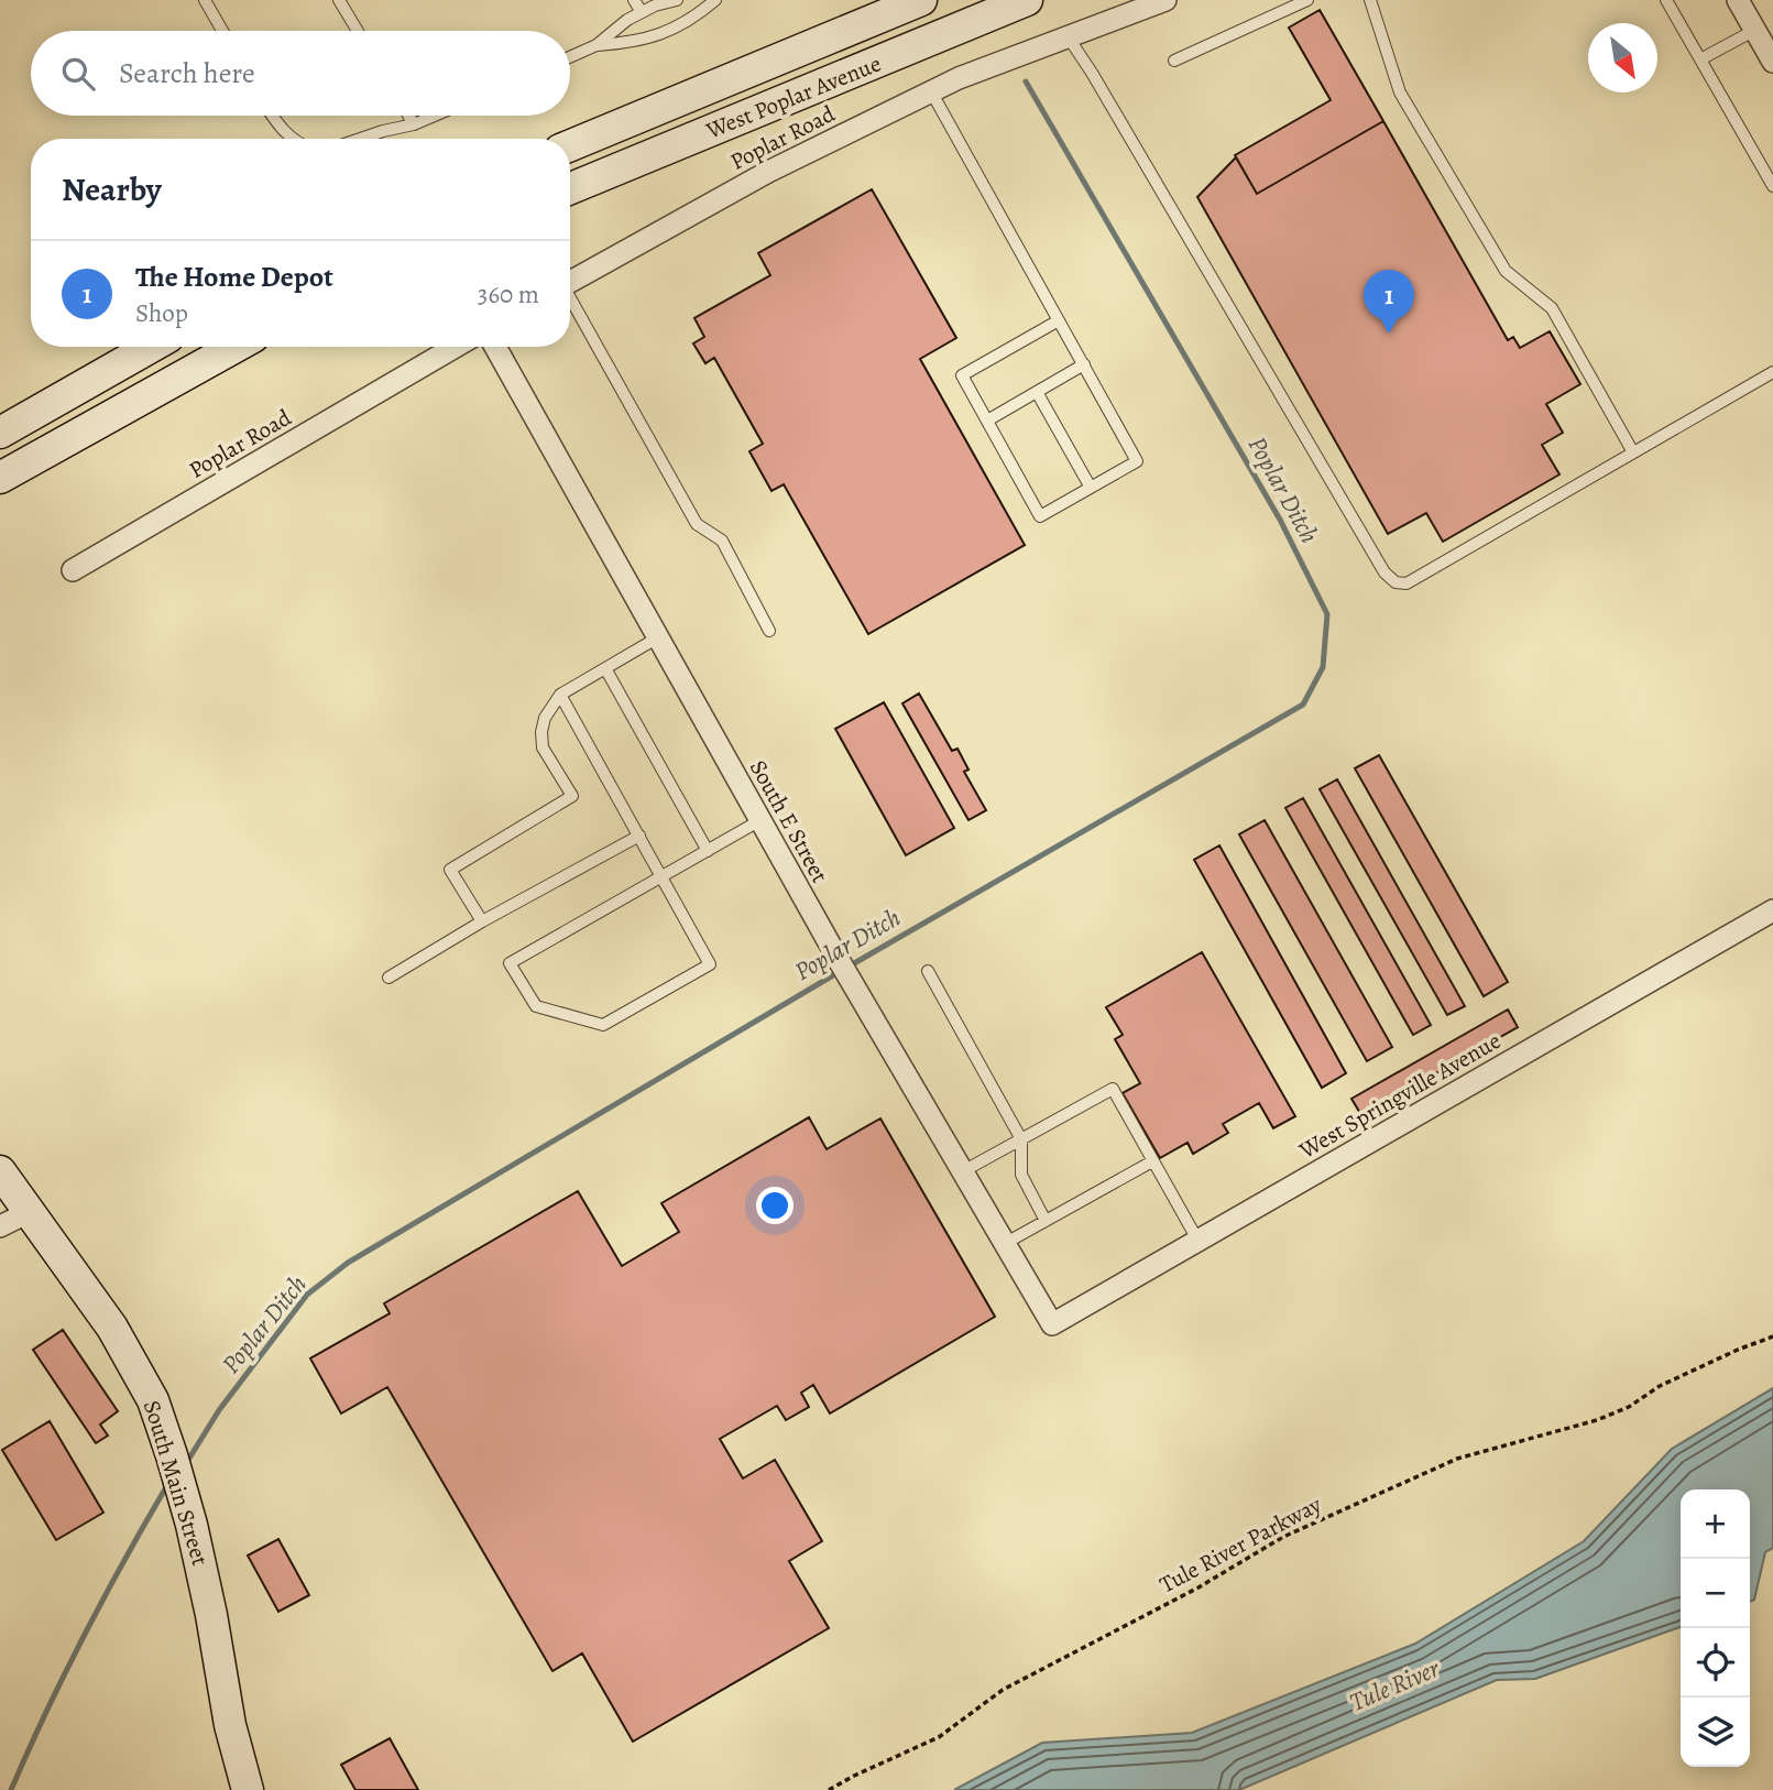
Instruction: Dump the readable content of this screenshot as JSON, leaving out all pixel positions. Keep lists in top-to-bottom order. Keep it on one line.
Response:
{"streets":{"main road":["West Poplar Avenue","South Main Street"],"street":["Poplar Road","South E Street","West Springville Avenue"],"path":["Tule River Parkway"]},"crossings":[["South E Street","West Springville Avenue"]],"water":["Poplar Ditch","Tule River"],"north":"bottom right","page":{"search":"Search here","heading":"Nearby","list":[{"mark":"1","name":"The Home Depot","note":"Shop","value":"360 m"}],"pins":"1","map_buttons":["+","−"]}}
